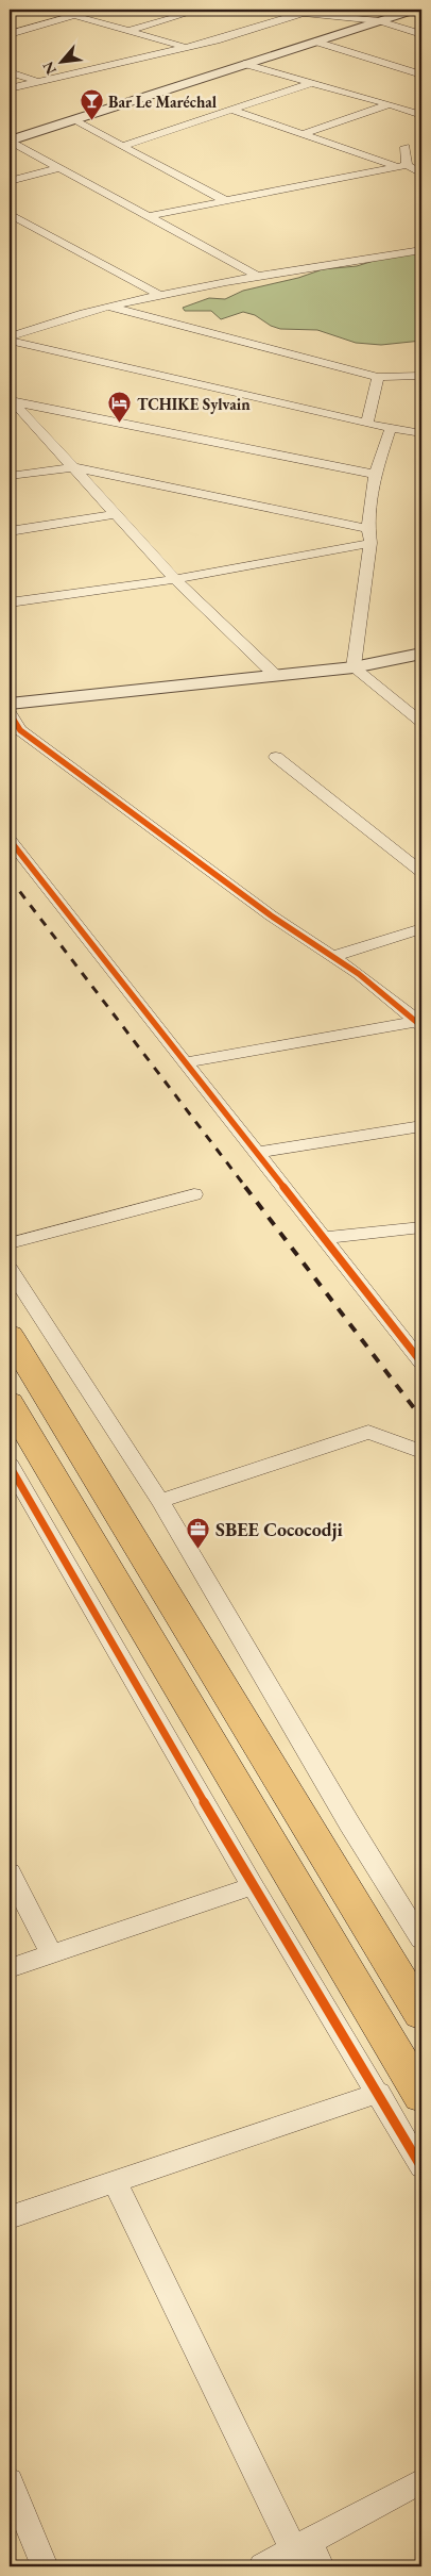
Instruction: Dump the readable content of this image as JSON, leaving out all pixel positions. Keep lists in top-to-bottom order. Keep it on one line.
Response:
{"places":{"bar":["Bar Le Maréchal"],"hotel":["TCHIKE Sylvain"],"office":["SBEE Cococodji"]},"north":"bottom left"}
